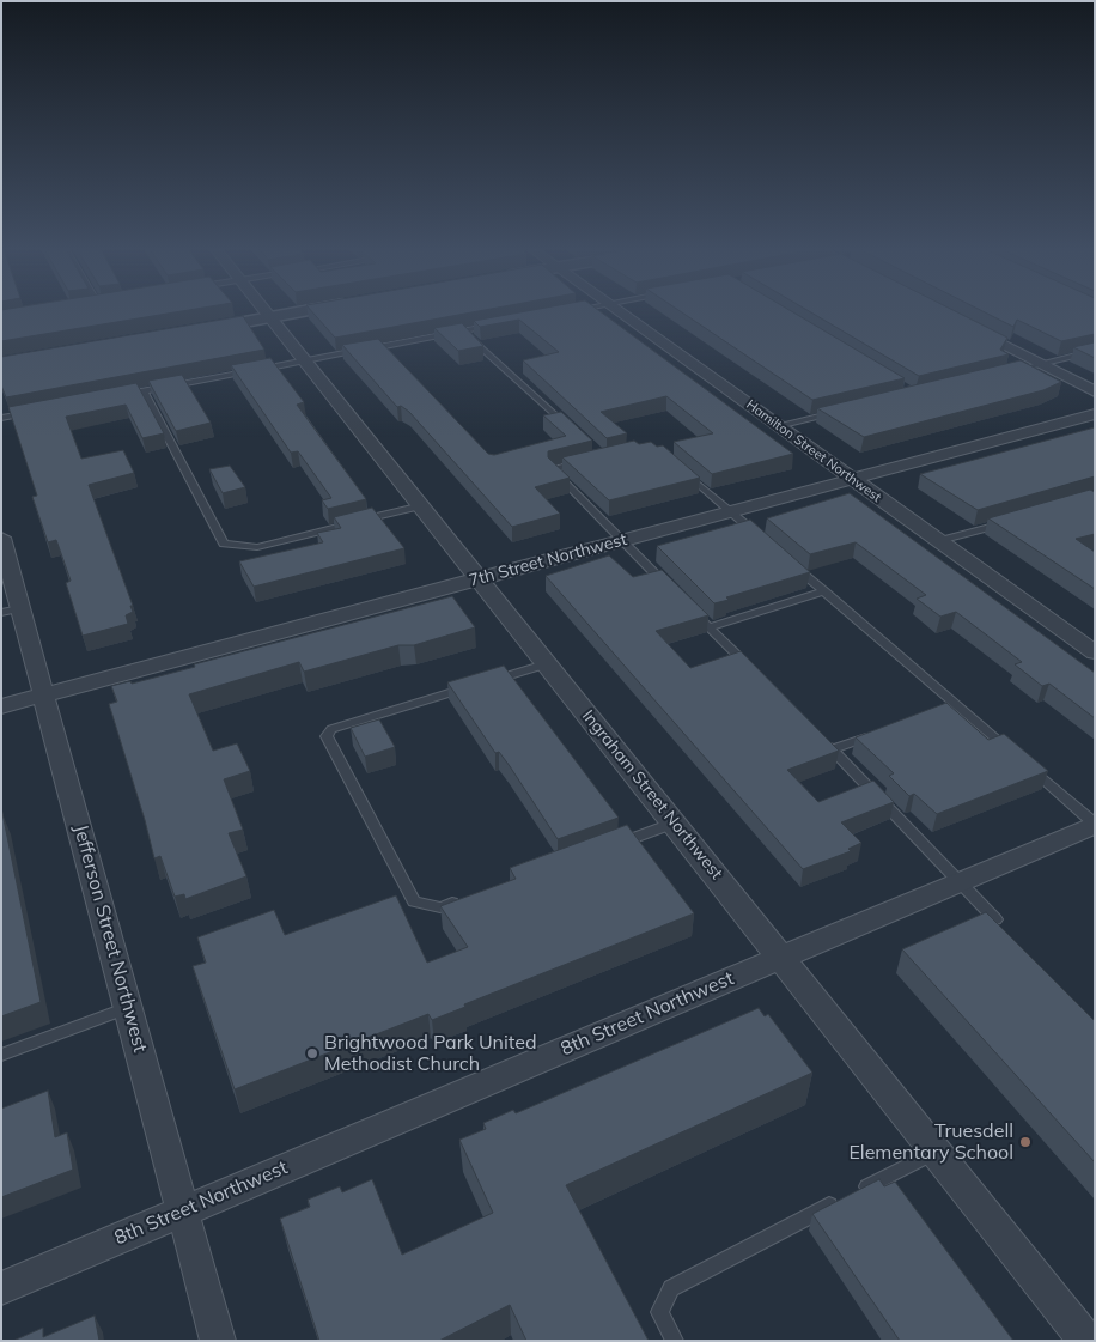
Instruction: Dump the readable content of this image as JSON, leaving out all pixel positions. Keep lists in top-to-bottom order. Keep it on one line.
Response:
{"streets":{"street":["Hamilton Street Northwest","7th Street Northwest","Ingraham Street Northwest","Jefferson Street Northwest","8th Street Northwest"]},"crossings":[["Hamilton Street Northwest","7th Street Northwest"],["7th Street Northwest","Ingraham Street Northwest"],["7th Street Northwest","Jefferson Street Northwest"],["Ingraham Street Northwest","8th Street Northwest"],["Jefferson Street Northwest","8th Street Northwest"]],"places":["Brightwood Park United Methodist Church","Truesdell Elementary School"]}
